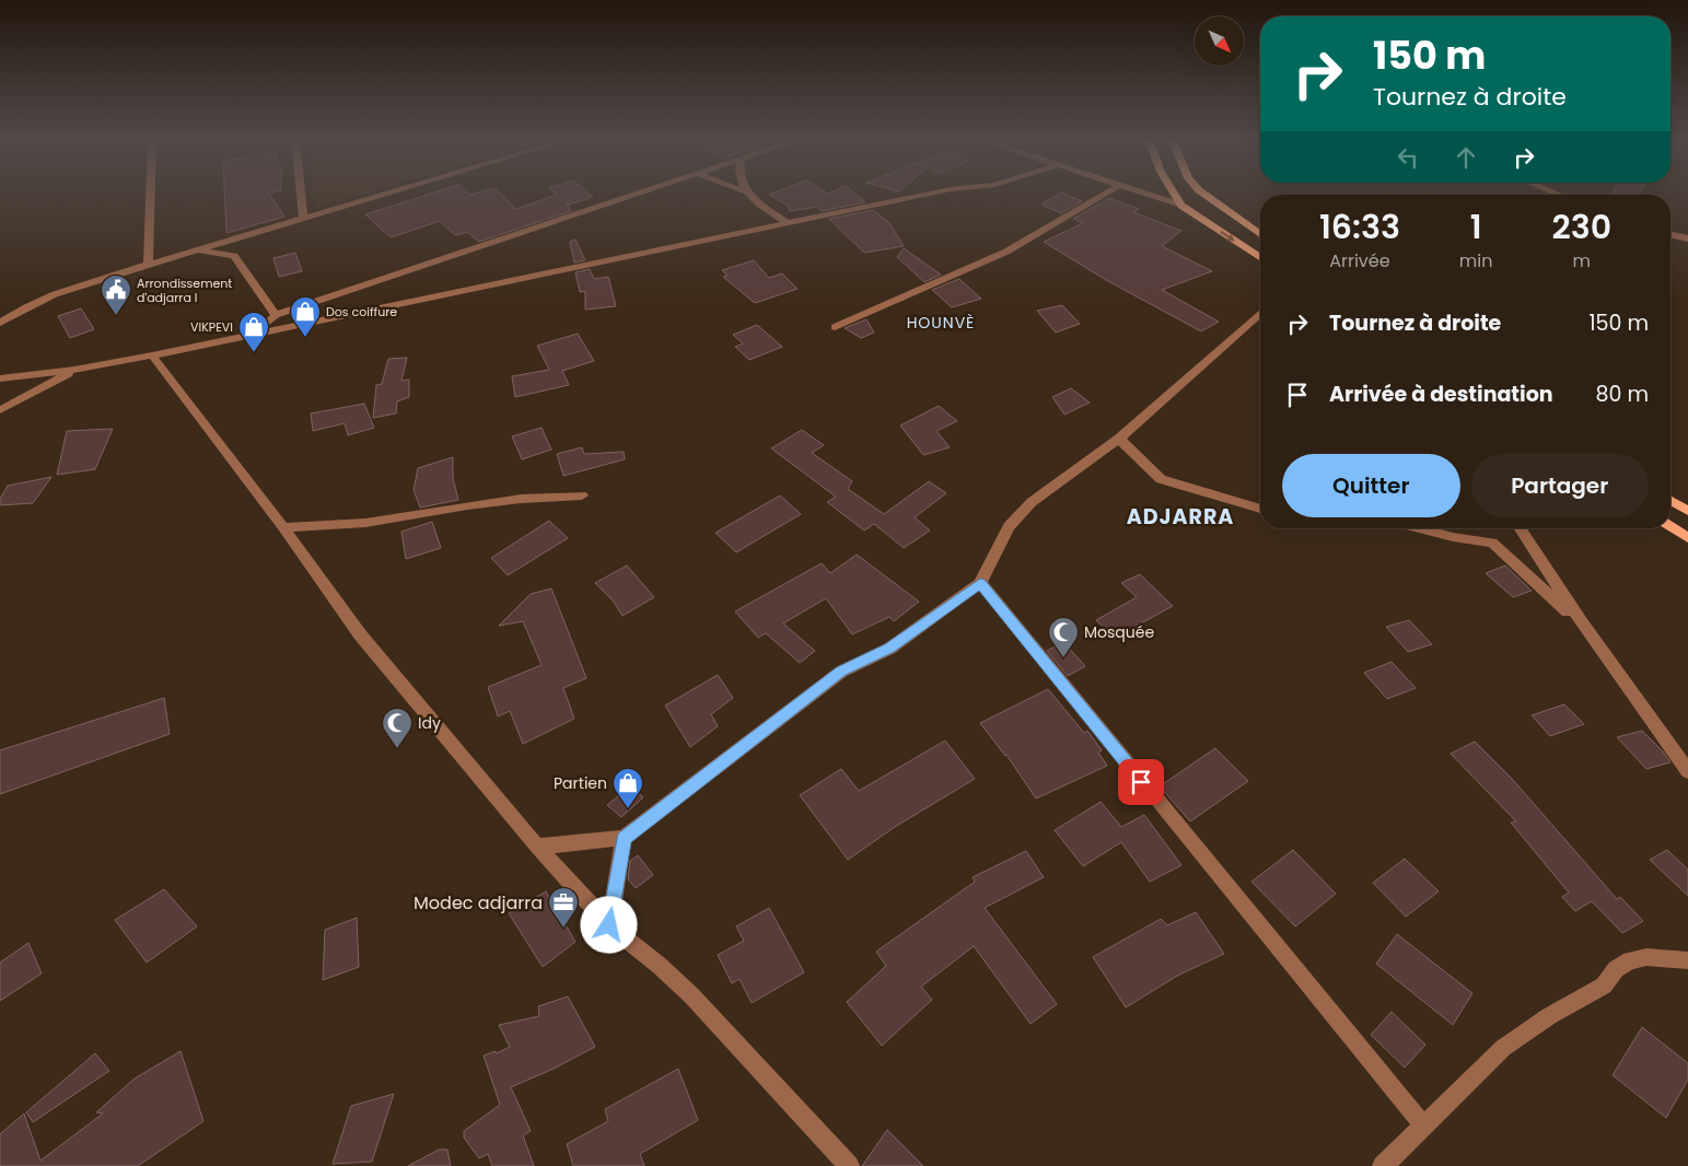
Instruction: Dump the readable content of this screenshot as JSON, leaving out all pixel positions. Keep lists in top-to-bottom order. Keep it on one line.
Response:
{"districts":["HOUNVÈ","ADJARRA"],"places":{"public building":["Arrondissement d'adjarra I"],"shop":["Dos coiffure","VIKPEVI","Partien"],"mosque":["Mosquée","Idy"],"office":["Modec adjarra"]},"north":"bottom right","page":{"turn":["150 m","Tournez à droite"],"eta":["16:33","Arrivée","1","min","230","m"],"list":[{"name":"Tournez à droite","value":"150 m"},{"name":"Arrivée à destination","value":"80 m"}],"buttons":["Quitter","Partager"]}}
